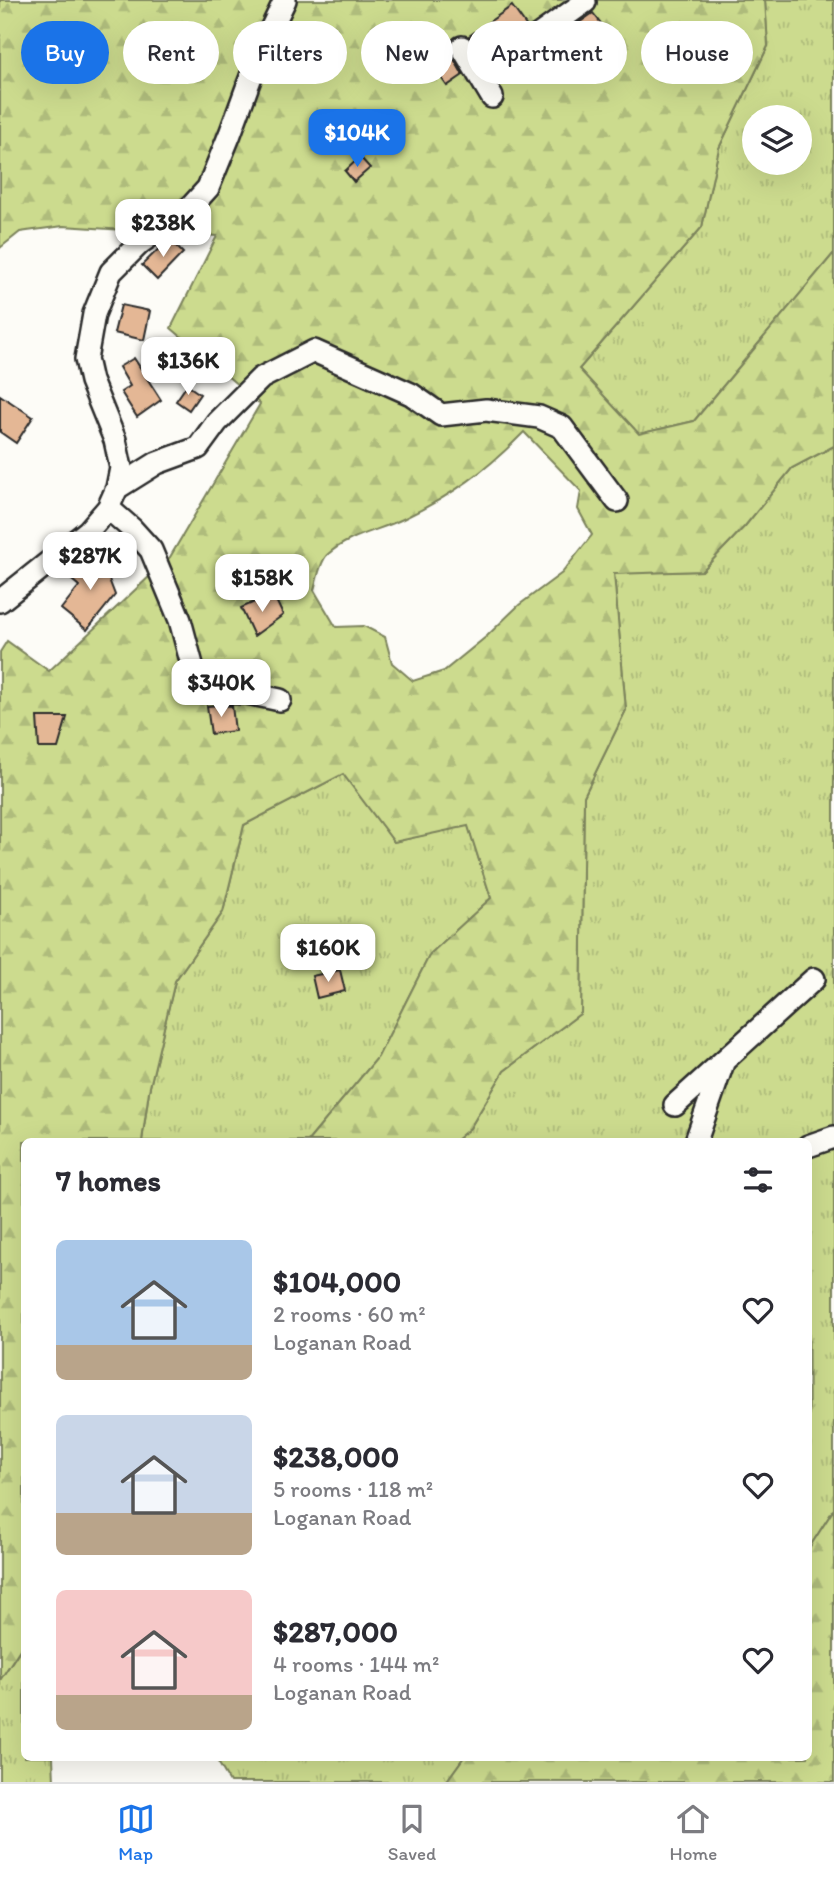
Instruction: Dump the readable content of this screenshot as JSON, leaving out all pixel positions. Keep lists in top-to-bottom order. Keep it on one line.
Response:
{"page":{"chip":["Buy","Rent","Filters","New","Apartment","House"],"price":["$104K","$238K","$136K","$287K","$158K","$340K","$160K"],"heading":"7 homes","list":[{"name":"$104,000","note":"2 rooms · 60 m² · Loganan Road"},{"name":"$238,000","note":"5 rooms · 118 m² · Loganan Road"},{"name":"$287,000","note":"4 rooms · 144 m² · Loganan Road"}],"tabs":["Map","Saved","Home"]}}
